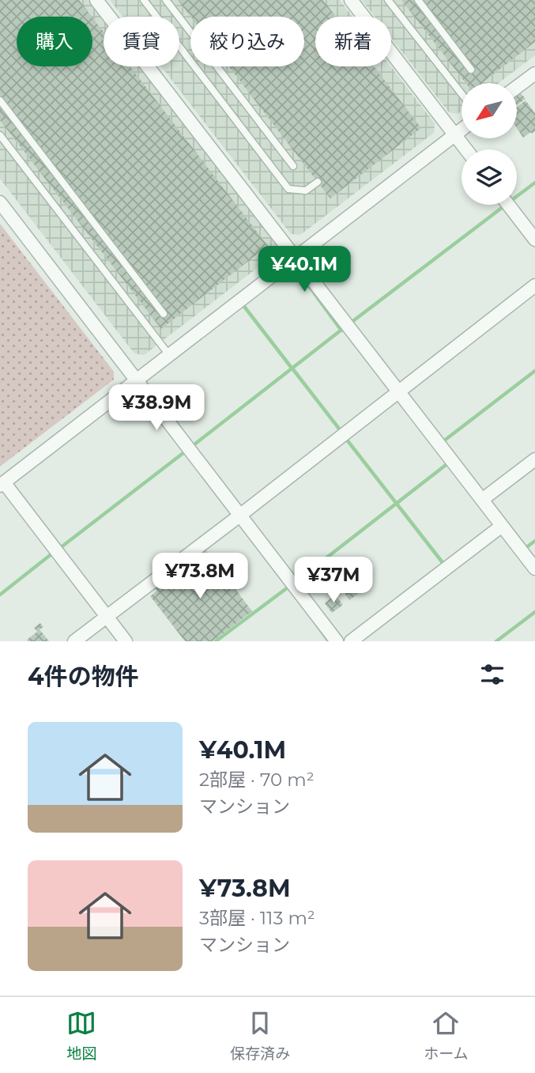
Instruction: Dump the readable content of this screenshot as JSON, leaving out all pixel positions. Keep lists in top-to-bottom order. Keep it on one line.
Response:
{"north":"bottom left","page":{"chip":["購入","賃貸","絞り込み","新着"],"price":["¥40.1M","¥38.9M","¥73.8M","¥37M"],"heading":"4件の物件","list":[{"name":"¥40.1M","note":"2部屋 · 70 m² · マンション"},{"name":"¥73.8M","note":"3部屋 · 113 m² · マンション"}],"tabs":["地図","保存済み","ホーム"]}}
